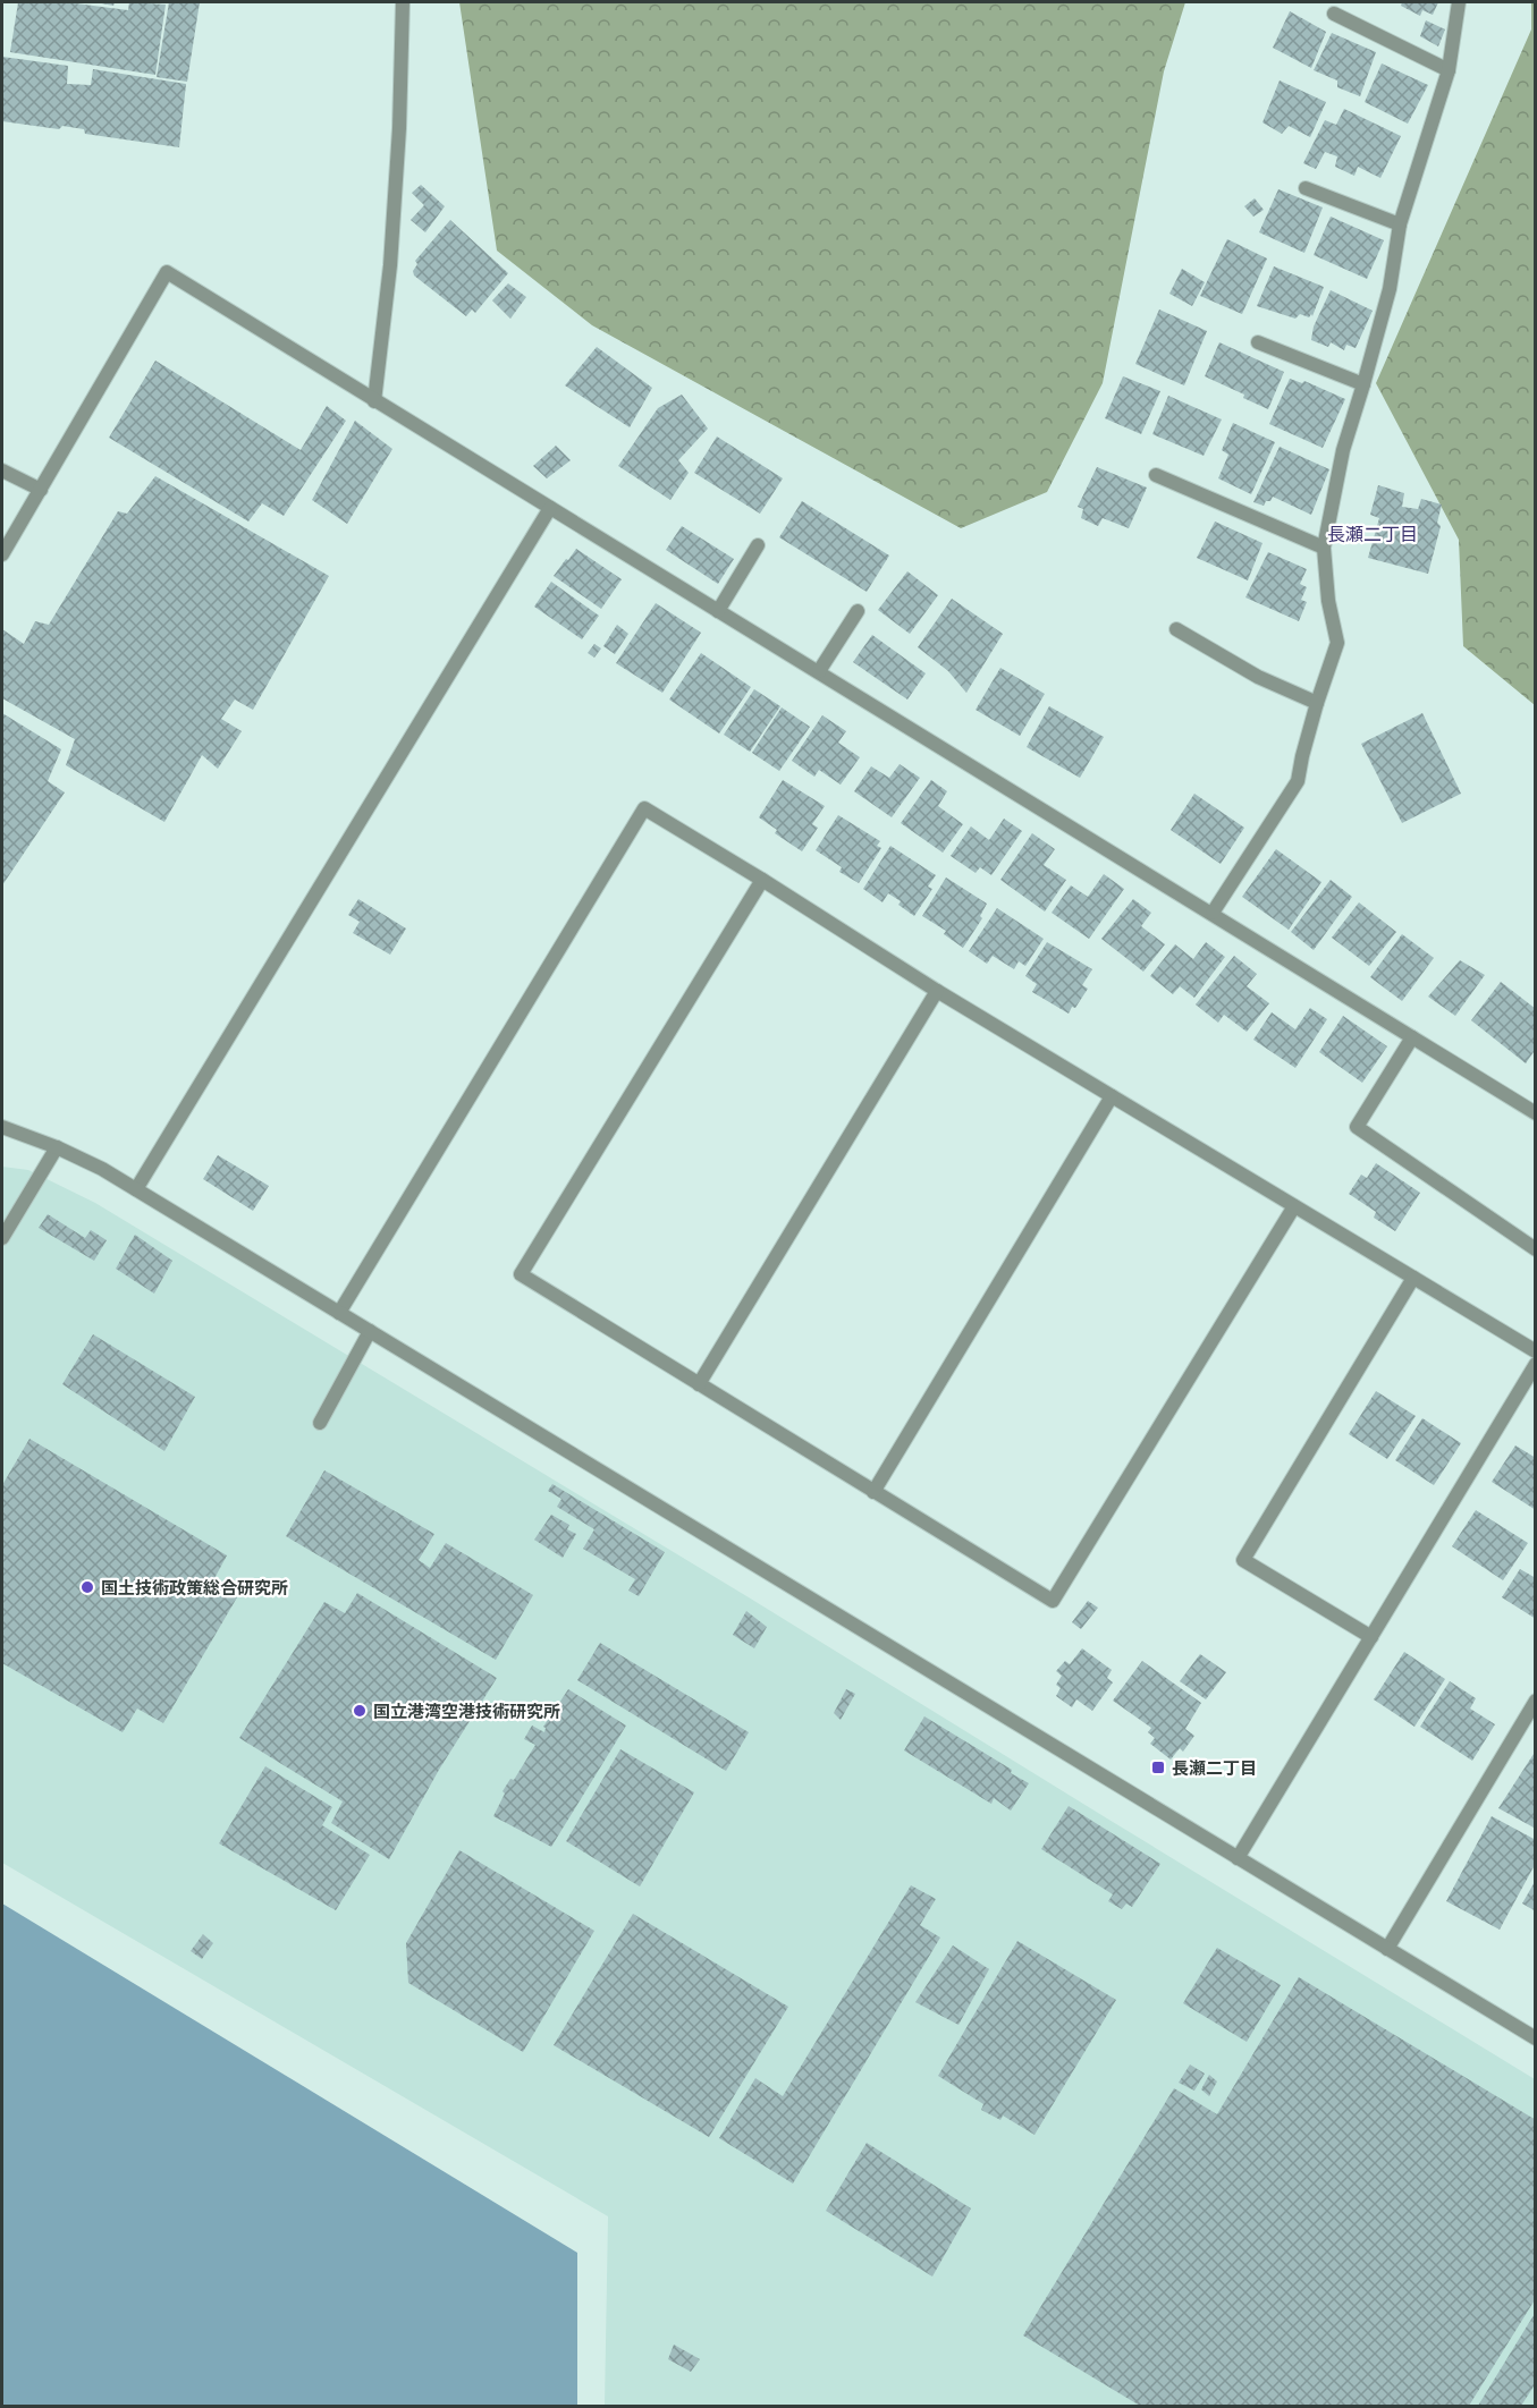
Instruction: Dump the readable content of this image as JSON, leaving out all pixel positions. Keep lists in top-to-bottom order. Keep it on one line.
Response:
{"districts":["長瀬二丁目"],"places":{"other":["国土技術政策総合研究所","国立港湾空港技術研究所"],"transit":["長瀬二丁目"]}}
